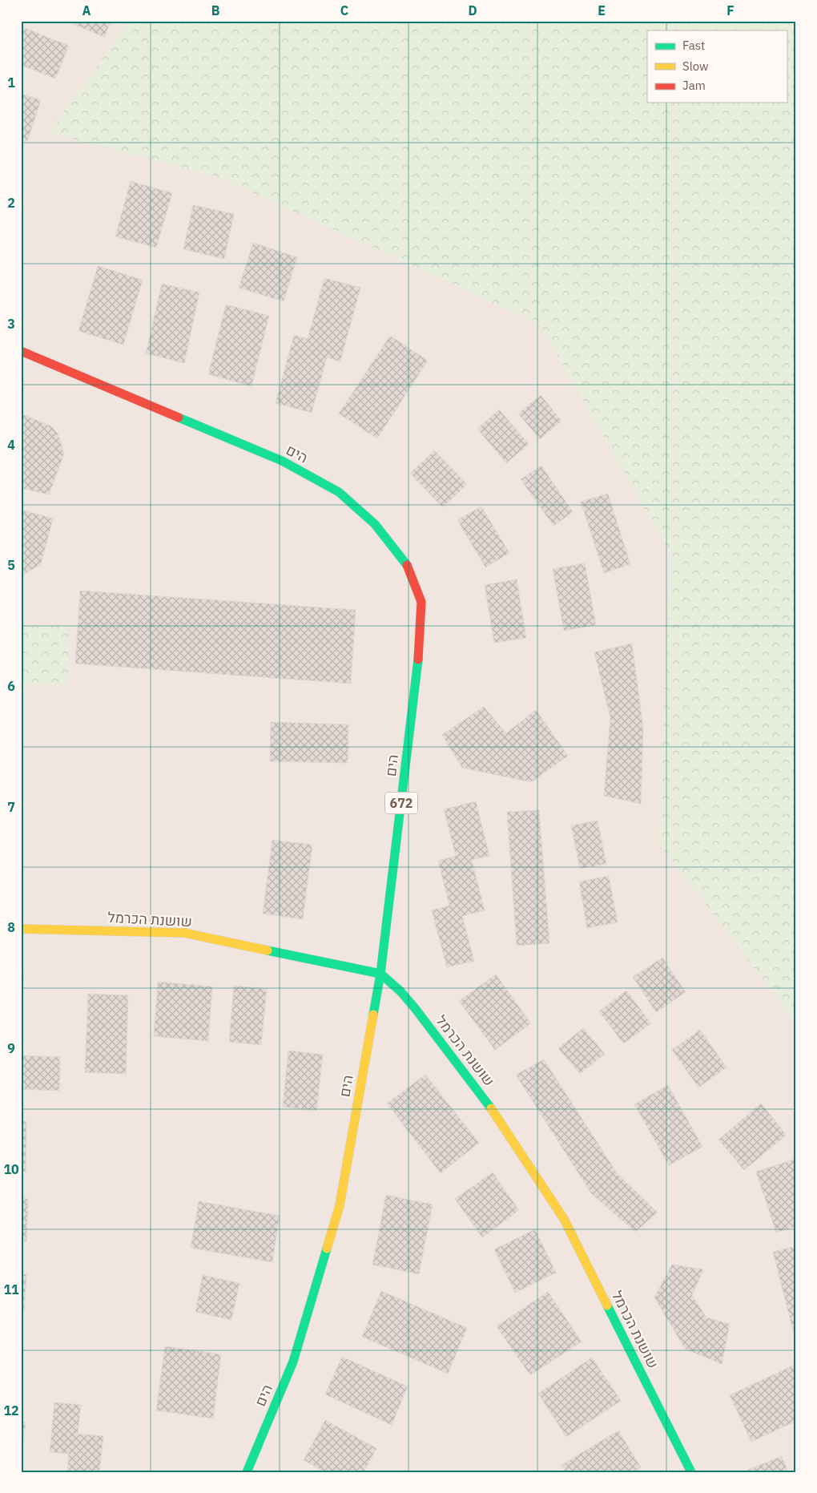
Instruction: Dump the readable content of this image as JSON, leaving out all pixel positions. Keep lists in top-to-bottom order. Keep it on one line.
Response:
{"streets":{"main road":["הים","672","שושנת הכרמל"]},"crossings":[["הים","שושנת הכרמל"]],"legend":["Fast","Slow","Jam"],"grid":{"columns":["A","B","C","D","E","F"],"rows":["1","2","3","4","5","6","7","8","9","10","11","12"]}}
